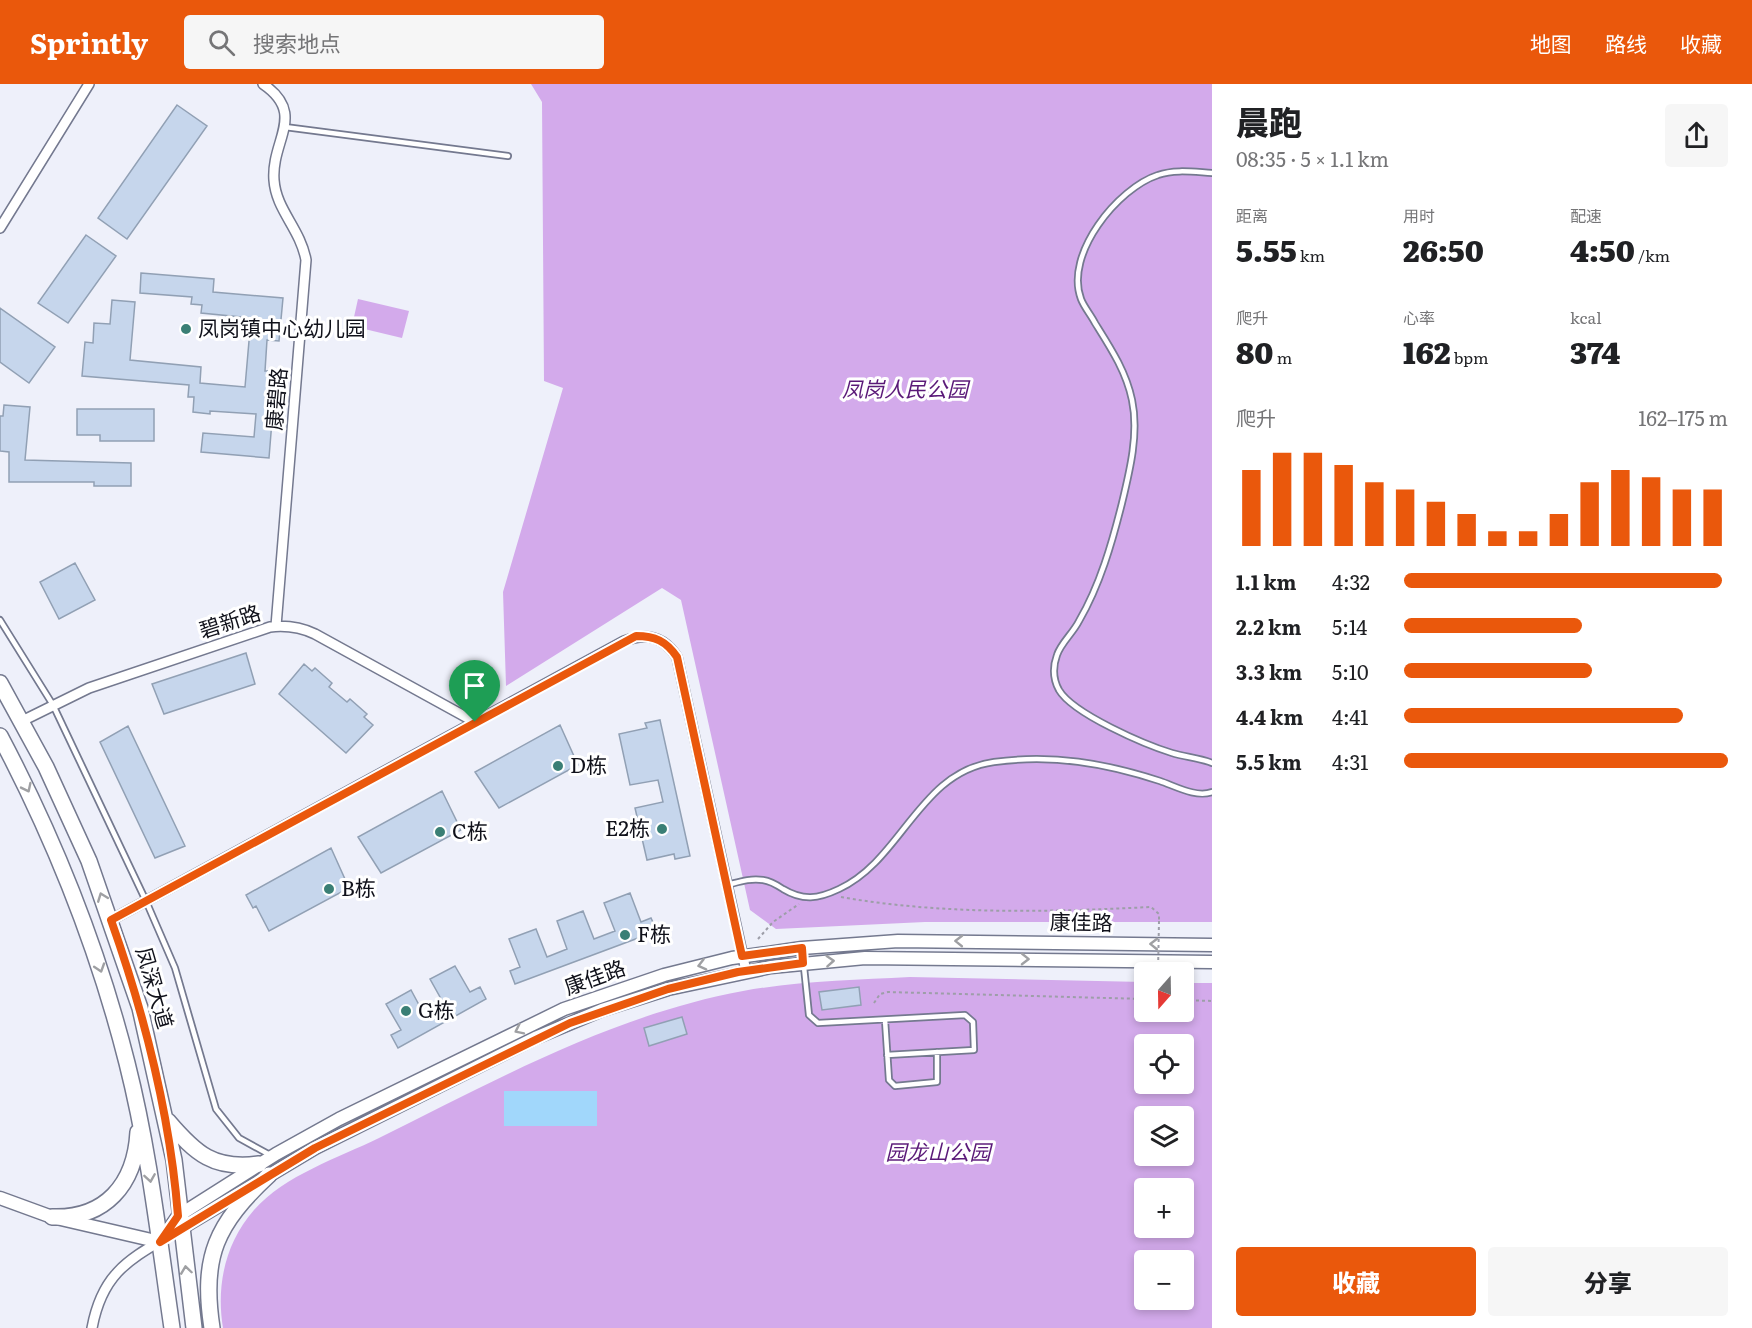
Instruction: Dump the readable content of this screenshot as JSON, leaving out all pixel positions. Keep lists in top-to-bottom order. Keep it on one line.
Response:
{"streets":{"main road":["凤深大道"],"street":["康碧路","碧新路","康佳路"]},"crossings":[["康碧路","碧新路"],["碧新路","凤深大道"],["康佳路","凤深大道"]],"parks":["凤岗人民公园","园龙山公园"],"places":["凤岗镇中心幼儿园","D栋","E2栋","C栋","B栋","F栋","G栋"],"north":"bottom","page":{"header":"Sprintly","search":"搜索地点","nav":["地图","路线","收藏"],"heading":["晨跑","08:35 · 5 × 1.1 km"],"stats":[["距离","5.55 km"],["用时","26:50"],["配速","4:50 /km"],["爬升","80 m"],["心率","162 bpm"],["kcal","374"]],"chart":["爬升","162–175 m"],"list":[{"name":"1.1 km","note":"4:32"},{"name":"2.2 km","note":"5:14"},{"name":"3.3 km","note":"5:10"},{"name":"4.4 km","note":"4:41"},{"name":"5.5 km","note":"4:31"}],"map_buttons":["+","−"],"buttons":["收藏","分享"]}}
